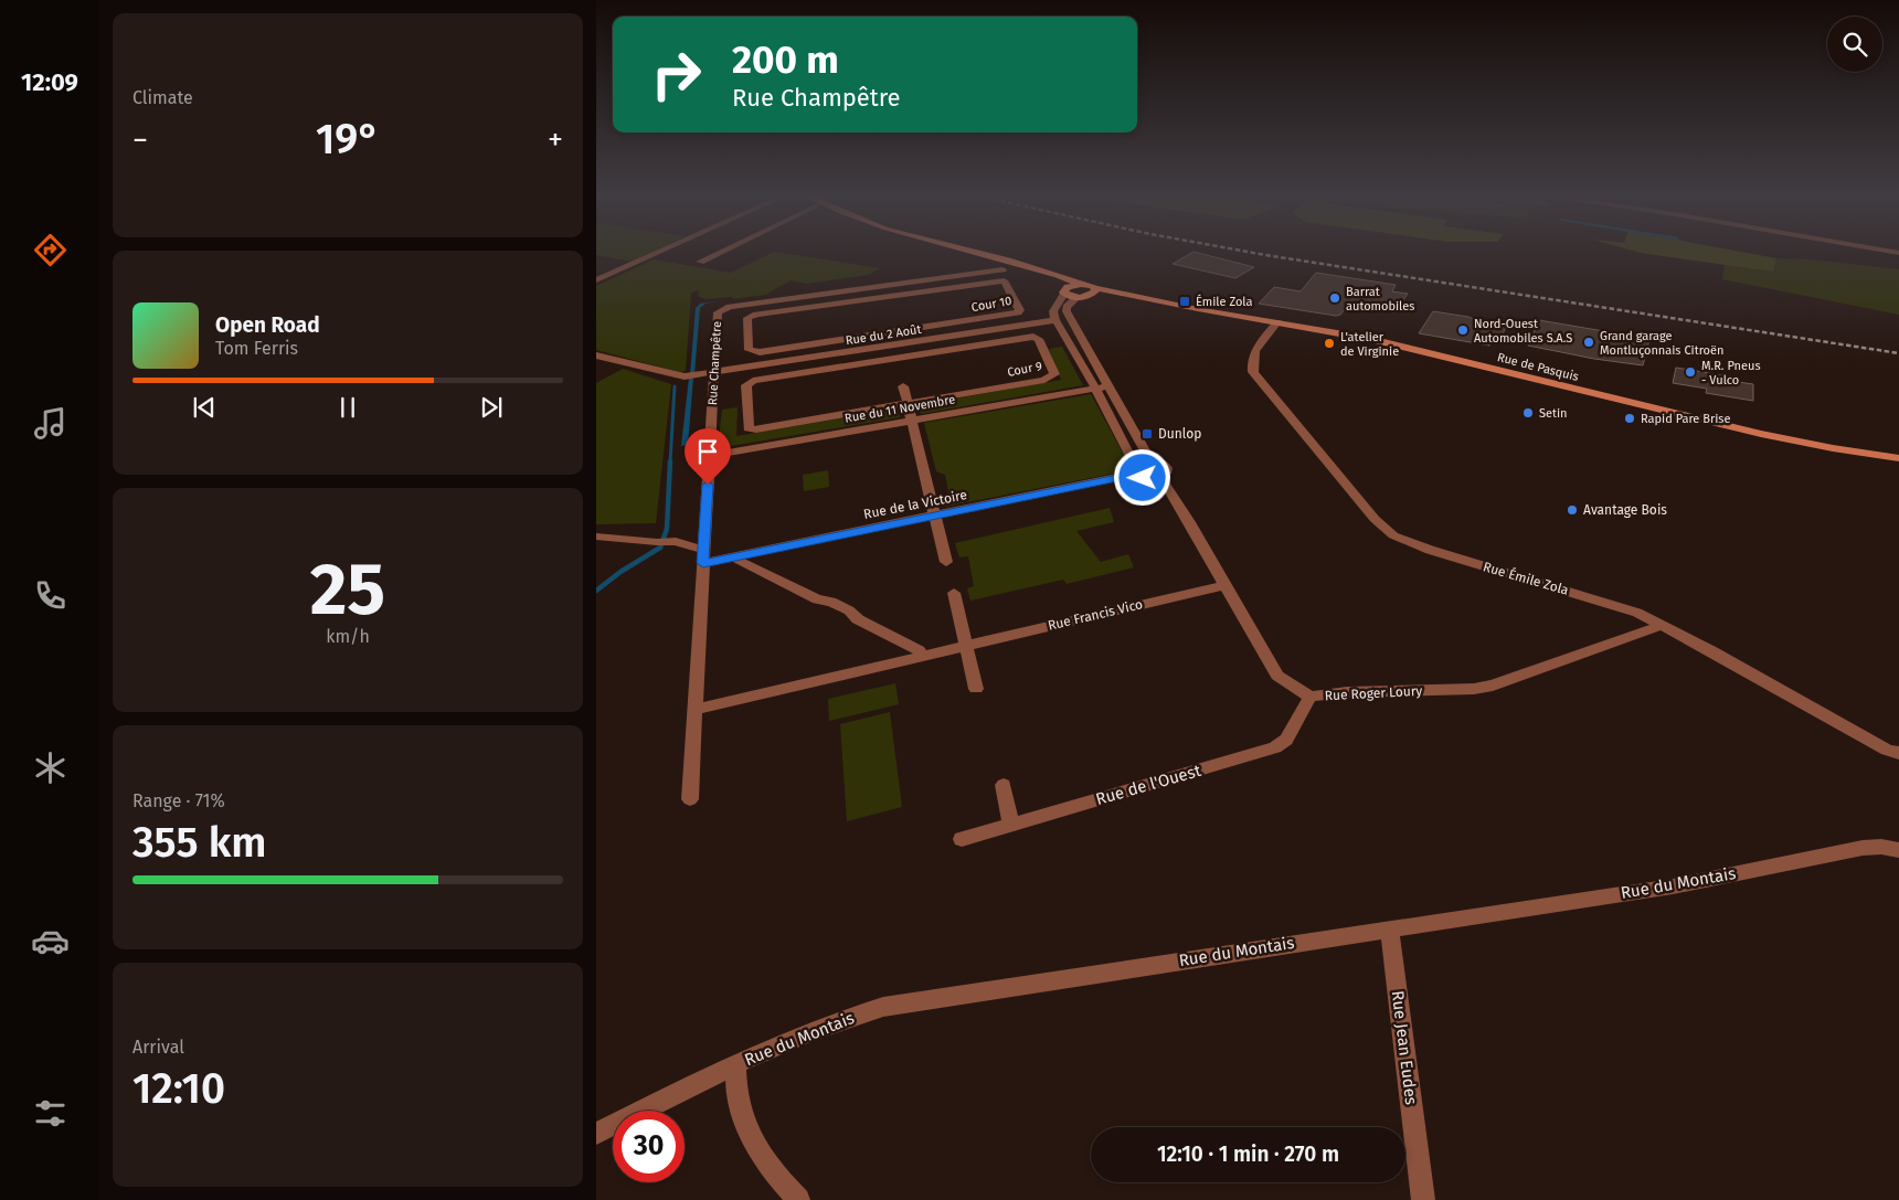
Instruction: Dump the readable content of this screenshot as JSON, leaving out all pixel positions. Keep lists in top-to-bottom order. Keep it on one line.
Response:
{"streets":{"main road":["Rue de Pasquis"],"street":["Cour 10","Rue du 2 Août","Rue Champêtre","Cour 9","Rue du 11 Novembre","Rue de la Victoire","Rue Émile Zola","Rue Francis Vico","Rue Roger Loury","Rue de l'Ouest","Rue du Montais","Rue Jean Eudes"]},"crossings":[["Cour 10","Rue Champêtre"],["Rue du 2 Août","Rue Champêtre"],["Rue Champêtre","Rue du 11 Novembre"],["Rue Champêtre","Rue de la Victoire"],["Rue Champêtre","Rue Francis Vico"],["Rue de Pasquis","Rue Émile Zola"],["Rue du 11 Novembre","Rue Roger Loury"],["Rue Émile Zola","Rue Roger Loury"],["Rue Francis Vico","Rue Roger Loury"],["Rue Roger Loury","Rue de l'Ouest"],["Rue du Montais","Rue Jean Eudes"]],"places":{"other":["Barrat automobiles","Nord-Ouest Automobiles S.A.S","Grand garage Montluçonnais Citroën","L'atelier de Virginie","M.R. Pneus - Vulco","Setin","Rapid Pare Brise","Avantage Bois"],"transit":["Émile Zola","Dunlop"]},"page":{"tabs":"12:09","tile":["Climate",["25","km/h"],["Range · 71%","355 km"],["Arrival","12:10"]],"turn":["200 m","Rue Champêtre"],"heat":["−","19°","+"],"song":["Open Road","Tom Ferris"],"limit":"30","trip":"12:10 · 1 min · 270 m"}}
